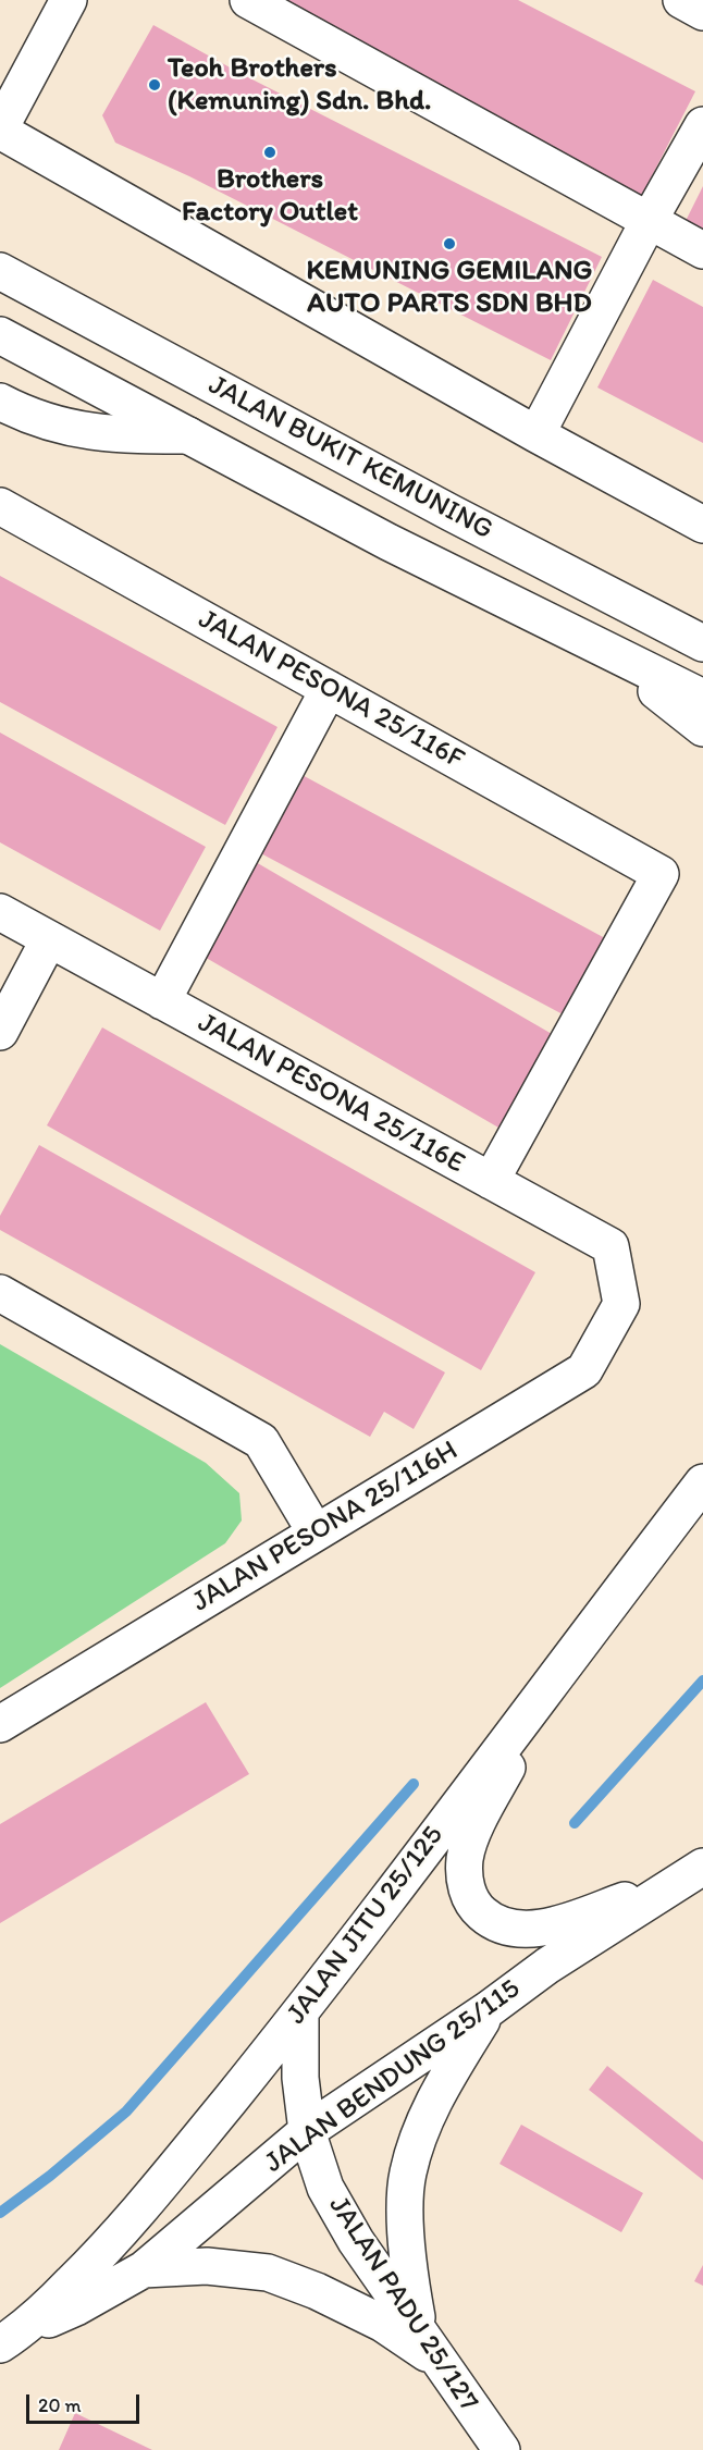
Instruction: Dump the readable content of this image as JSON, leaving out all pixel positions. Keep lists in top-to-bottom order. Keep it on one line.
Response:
{"streets":{"street":["JALAN BUKIT KEMUNING","JALAN PESONA 25/116F","JALAN PESONA 25/116E","JALAN PESONA 25/116H","JALAN JITU 25/125","JALAN BENDUNG 25/115","JALAN PADU 25/127"]},"crossings":[["JALAN PESONA 25/116F","JALAN PESONA 25/116E"],["JALAN PESONA 25/116E","JALAN PESONA 25/116H"],["JALAN JITU 25/125","JALAN BENDUNG 25/115"],["JALAN JITU 25/125","JALAN PADU 25/127"],["JALAN BENDUNG 25/115","JALAN PADU 25/127"]],"places":["Teoh Brothers (Kemuning) Sdn. Bhd.","Brothers Factory Outlet","KEMUNING GEMILANG AUTO PARTS SDN BHD"],"scale_bar":"20 m"}
